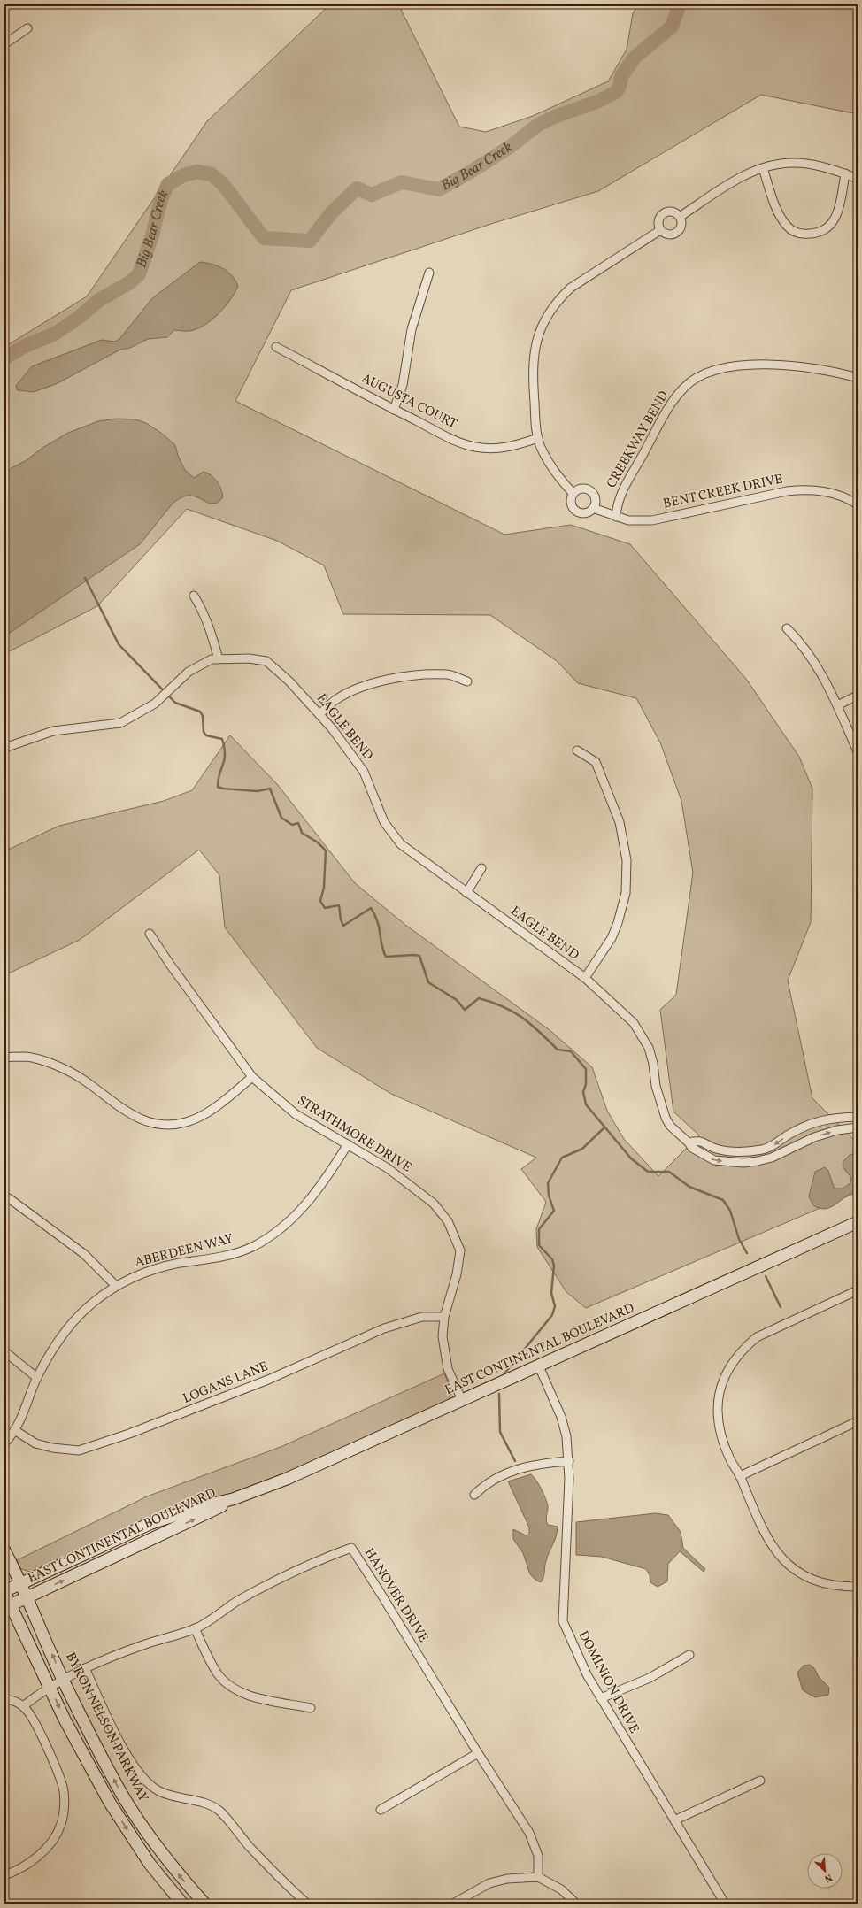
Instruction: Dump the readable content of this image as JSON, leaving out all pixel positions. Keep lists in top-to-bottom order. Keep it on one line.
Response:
{"streets":{"main road":["EAST CONTINENTAL BOULEVARD","BYRON NELSON PARKWAY"],"street":["AUGUSTA COURT","CREEKWAY BEND","BENT CREEK DRIVE","EAGLE BEND","STRATHMORE DRIVE","ABERDEEN WAY","LOGANS LANE","HANOVER DRIVE","DOMINION DRIVE"]},"crossings":[["CREEKWAY BEND","BENT CREEK DRIVE"],["STRATHMORE DRIVE","ABERDEEN WAY"],["STRATHMORE DRIVE","EAST CONTINENTAL BOULEVARD"],["STRATHMORE DRIVE","LOGANS LANE"],["ABERDEEN WAY","LOGANS LANE"],["EAST CONTINENTAL BOULEVARD","DOMINION DRIVE"],["EAST CONTINENTAL BOULEVARD","BYRON NELSON PARKWAY"],["HANOVER DRIVE","BYRON NELSON PARKWAY"]],"water":["Big Bear Creek"],"north":"bottom right"}
